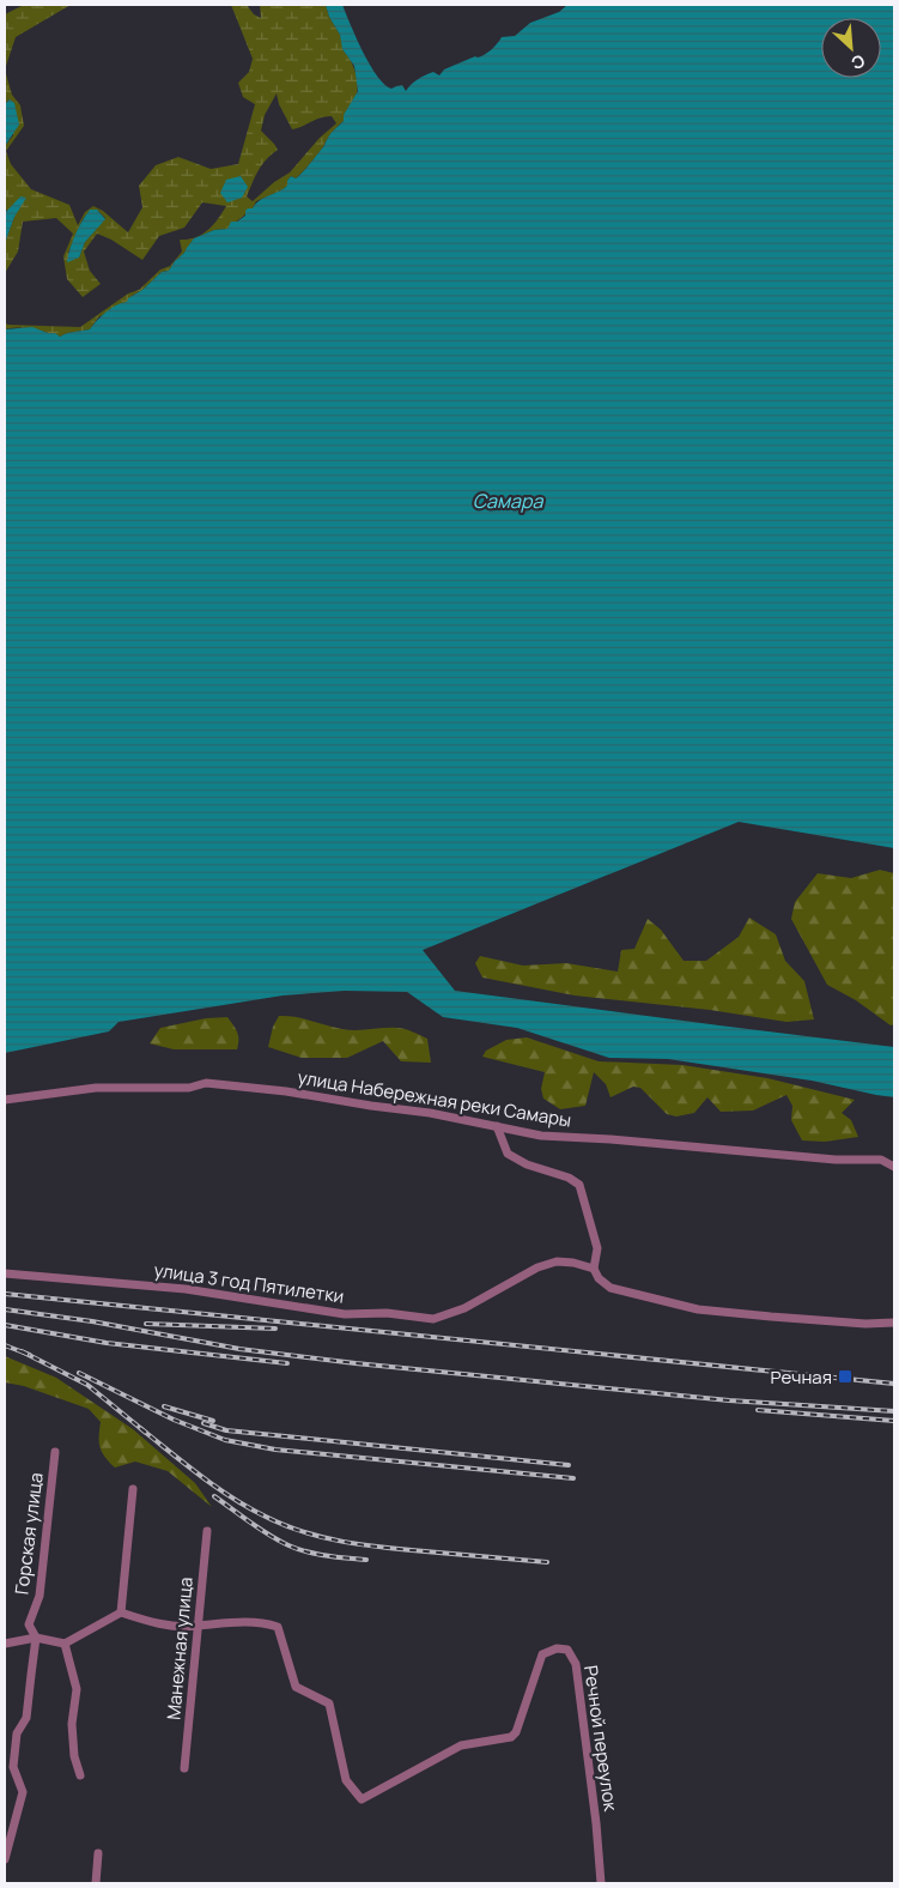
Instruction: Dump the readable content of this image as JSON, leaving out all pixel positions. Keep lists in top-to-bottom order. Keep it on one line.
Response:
{"streets":{"street":["улица Набережная реки Самары","улица 3 год Пятилетки","Горская улица","Манежная улица","Речной переулок"]},"crossings":[["Манежная улица","Речной переулок"]],"water":["Самара"],"places":{"transit":["Речная"]},"north":"bottom right"}
